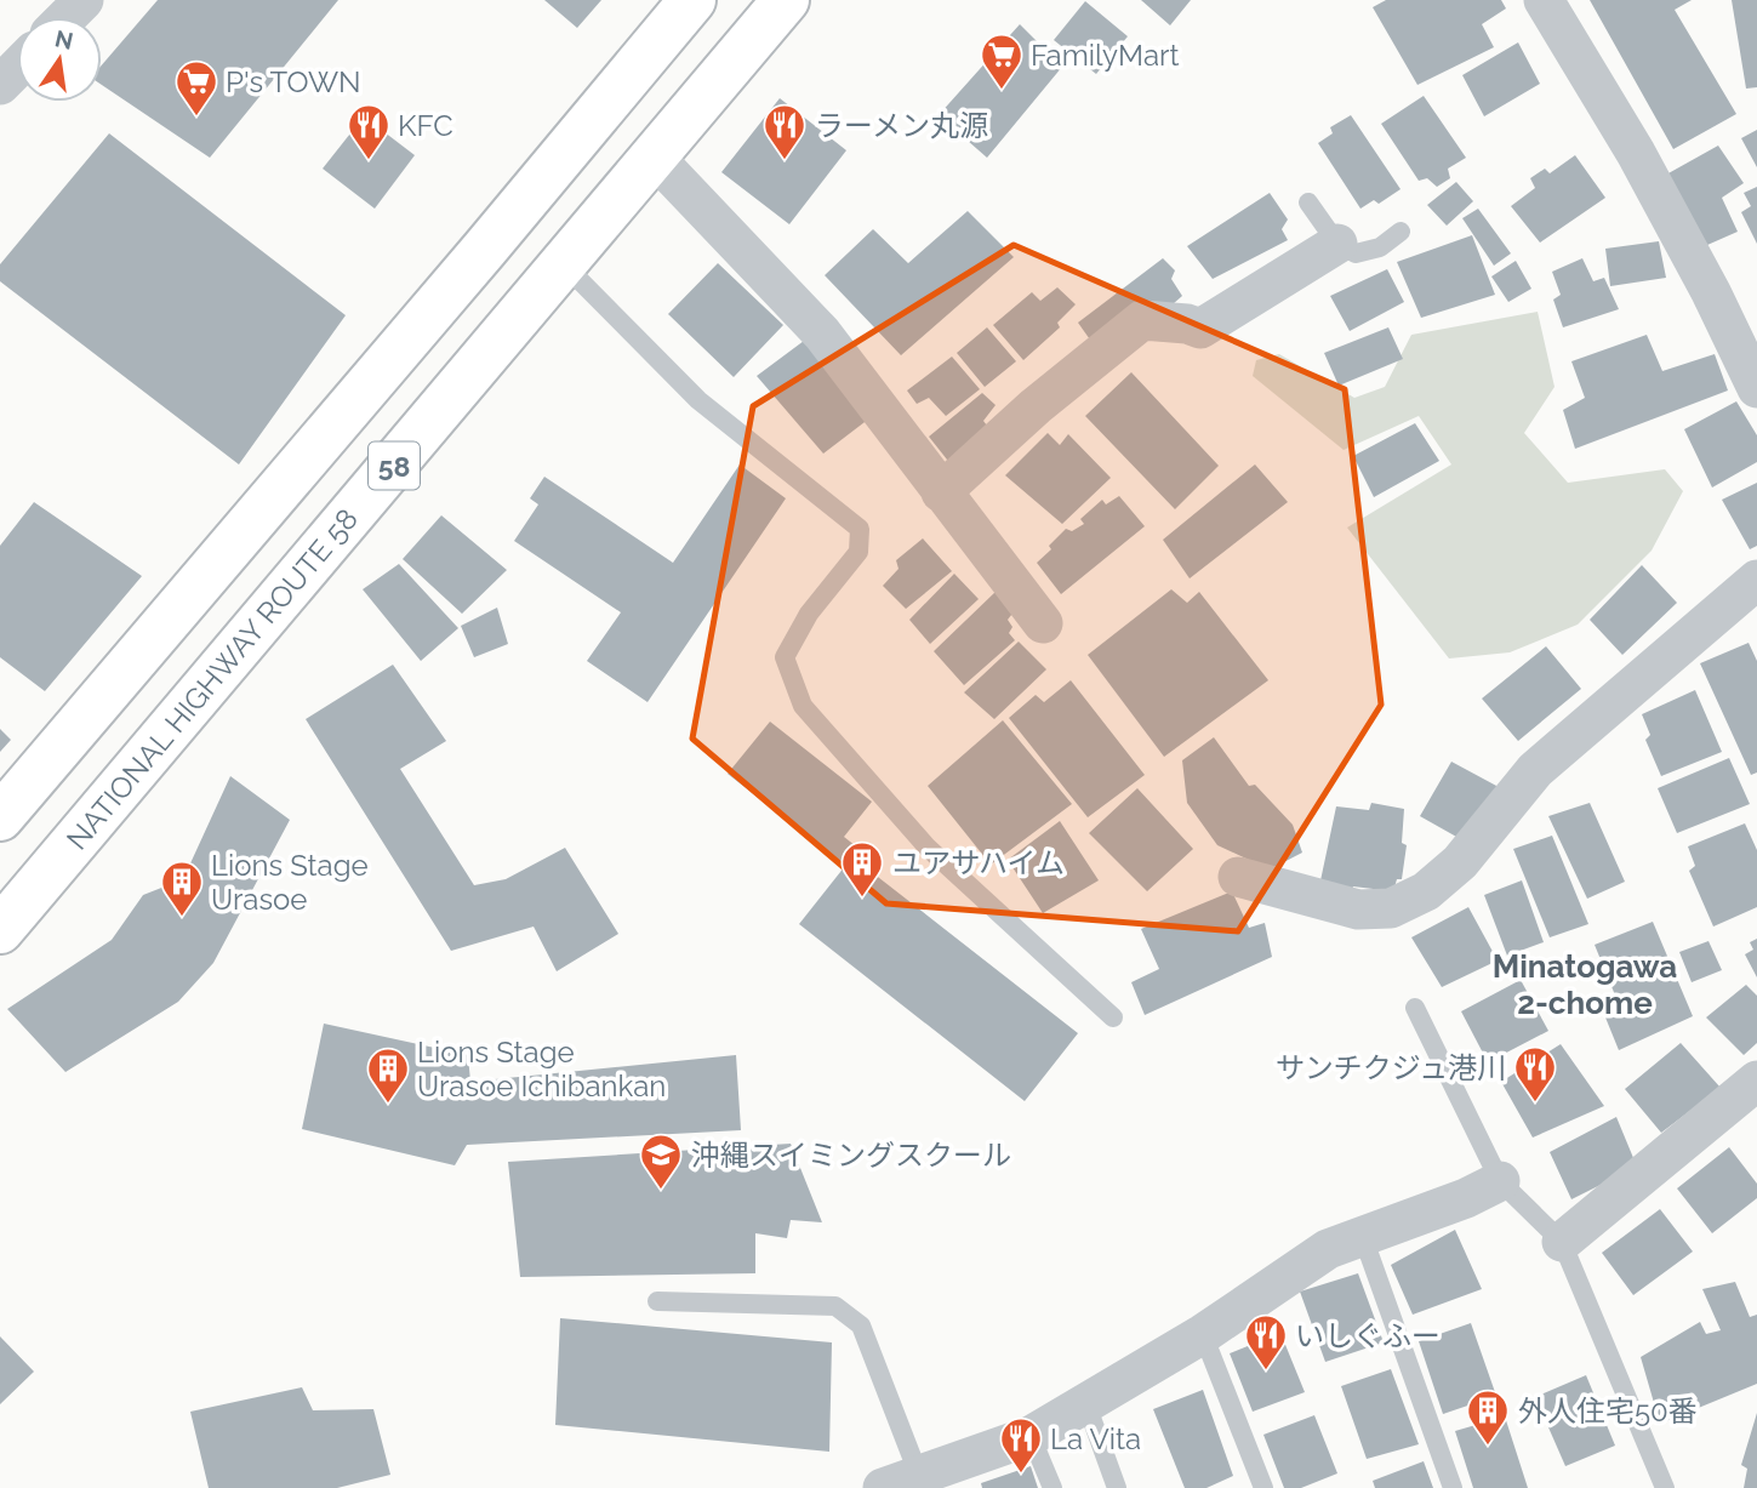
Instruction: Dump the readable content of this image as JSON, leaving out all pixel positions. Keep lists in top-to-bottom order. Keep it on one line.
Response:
{"streets":{"highway":["58","NATIONAL HIGHWAY ROUTE 58"]},"districts":["Minatogawa 2-chome"],"places":{"supermarket":["FamilyMart","P's TOWN"],"restaurant":["KFC","ラーメン丸源","サンチクジュ港川","いしぐふー","La Vita"],"building":["ユアサハイム","Lions Stage Urasoe","Lions Stage Urasoe Ichibankan","外人住宅50番"],"school or university":["沖縄スイミングスクール"]},"north":"top"}
